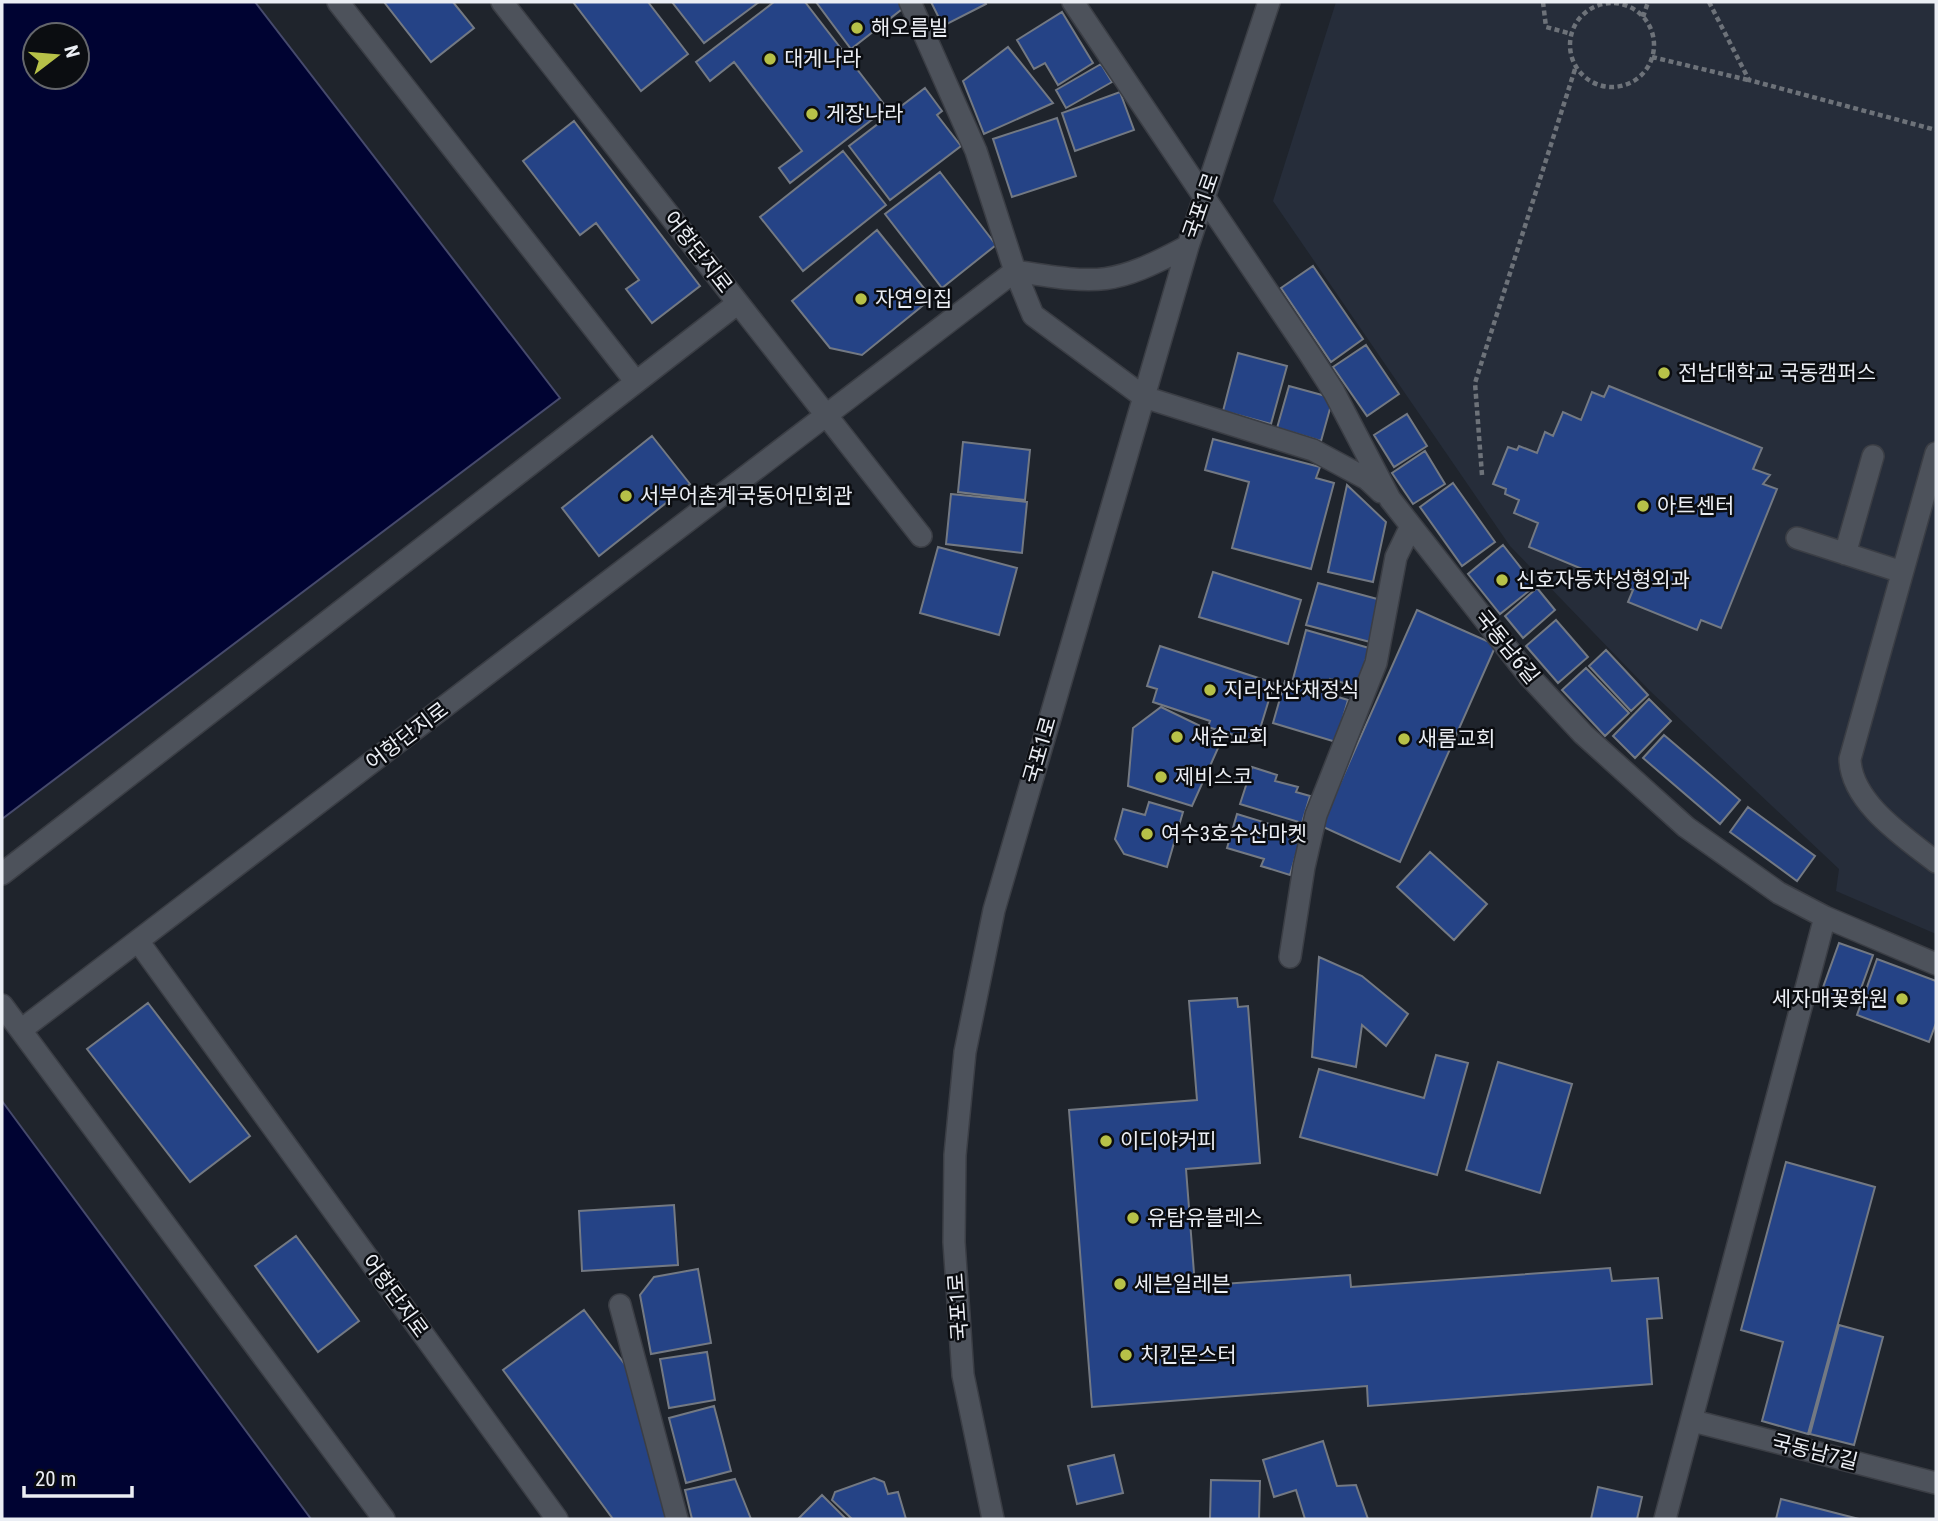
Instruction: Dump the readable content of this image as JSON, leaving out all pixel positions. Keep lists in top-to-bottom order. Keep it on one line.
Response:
{"streets":{"street":["국포1로","어항단지로","국동남6길","국동남7길"]},"crossings":[["국포1로","국동남6길"]],"places":["해오름빌","대게나라","게장나라","자연의집","전남대학교 국동캠퍼스","서부어촌계국동어민회관","아트센터","신호자동차성형외과","지리산산채정식","새순교회","새롬교회","제비스코","여수3호수산마켓","세자매꽃화원","이디야커피","유탑유블레스","세븐일레븐","치킨몬스터"],"scale_bar":"20 m","north":"right"}
